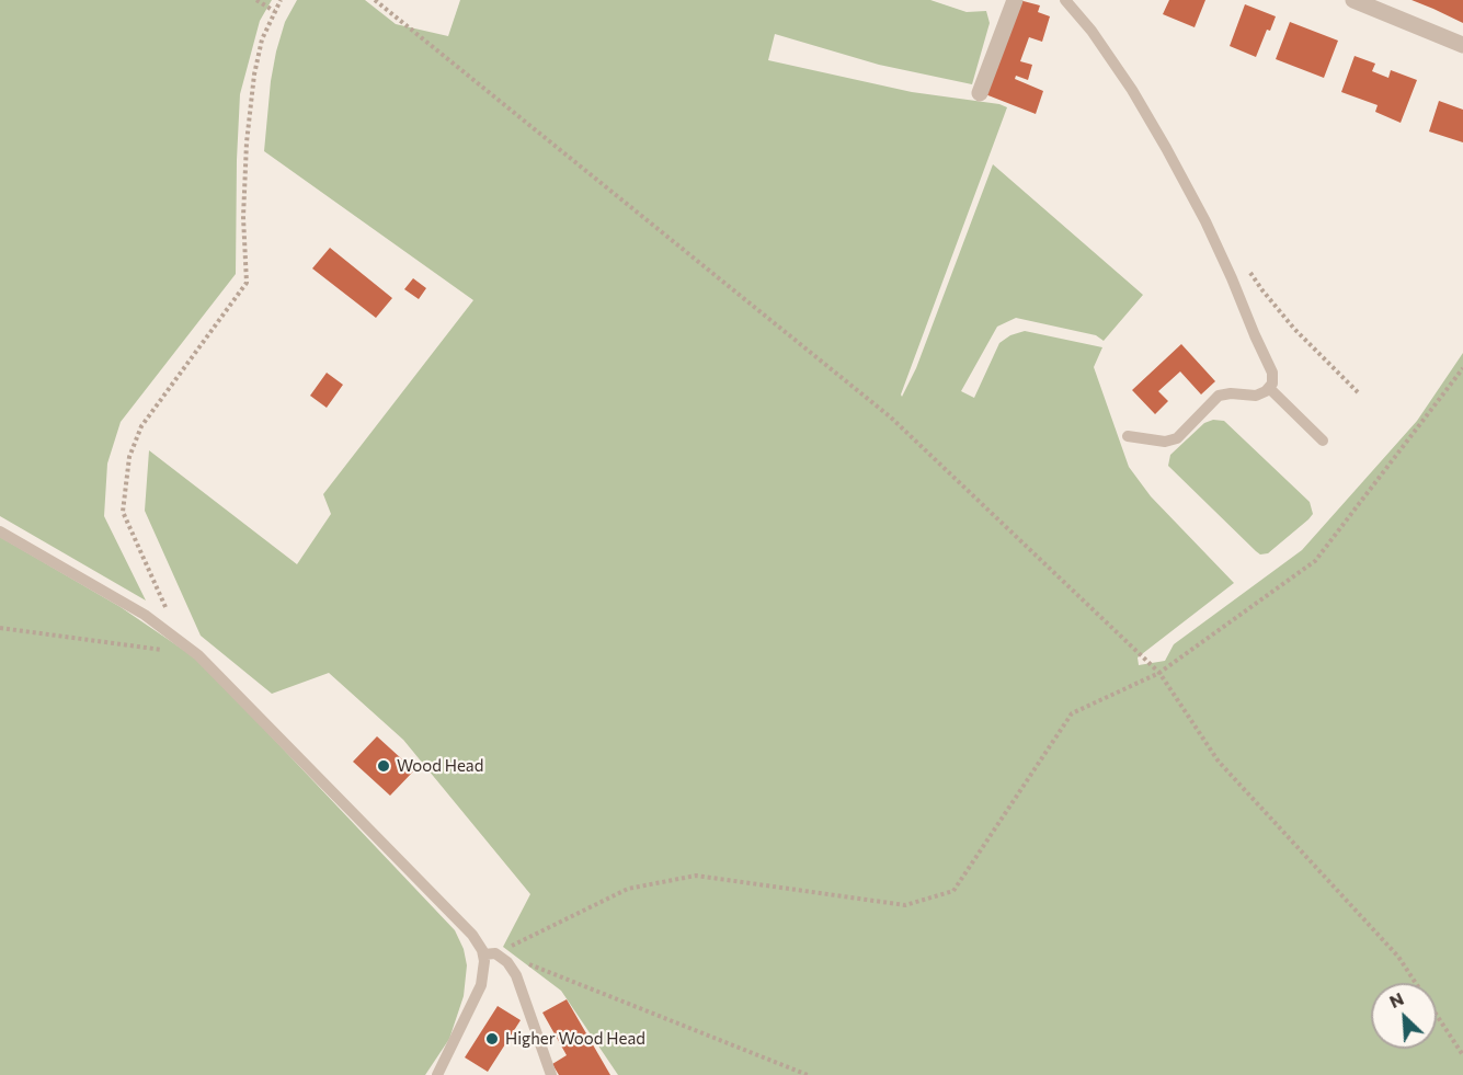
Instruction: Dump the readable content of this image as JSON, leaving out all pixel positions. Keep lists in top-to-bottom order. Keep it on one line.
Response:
{"places":["Wood Head","Higher Wood Head"],"north":"top left"}
